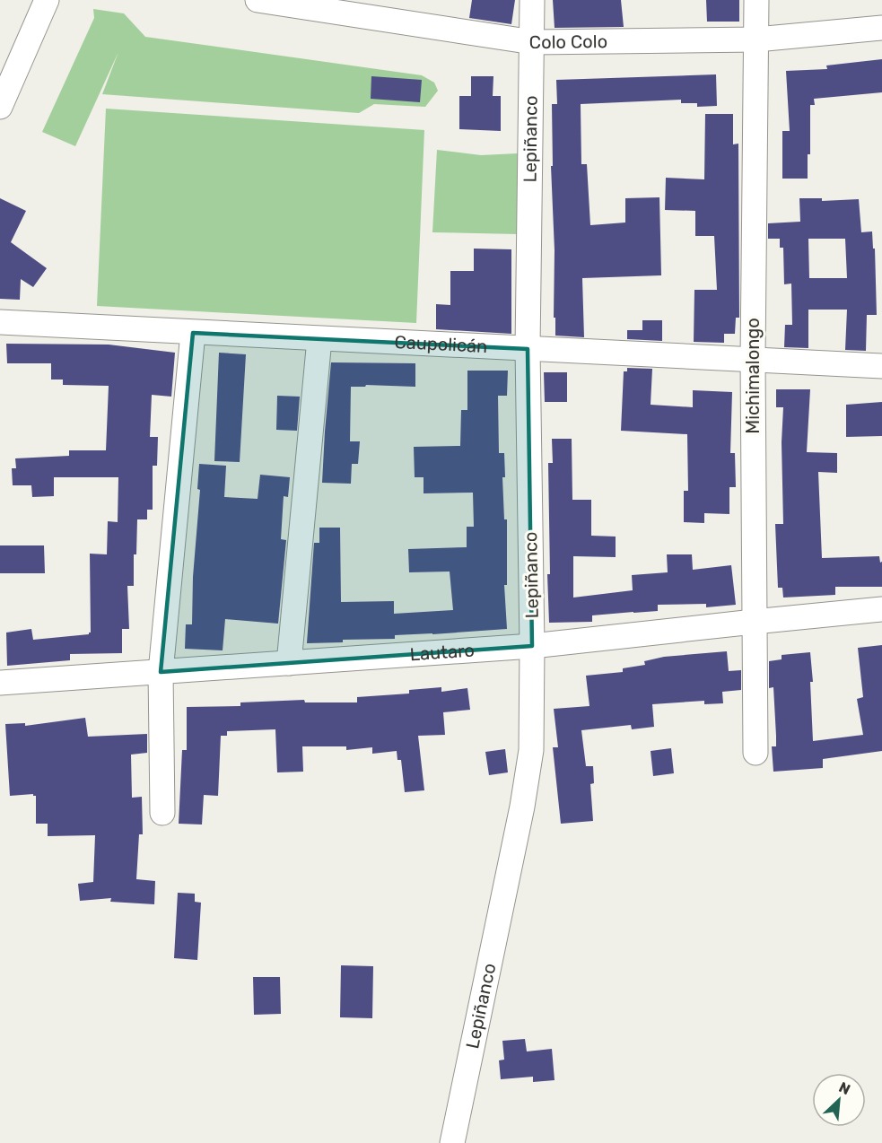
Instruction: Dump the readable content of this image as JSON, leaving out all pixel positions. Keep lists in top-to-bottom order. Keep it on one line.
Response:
{"streets":{"street":["Colo Colo","Lepiñanco","Caupolicán","Michimalongo","Lautaro"]},"crossings":[["Colo Colo","Lepiñanco"],["Colo Colo","Michimalongo"],["Lepiñanco","Caupolicán"],["Lepiñanco","Lautaro"],["Caupolicán","Michimalongo"],["Michimalongo","Lautaro"]],"north":"top right"}
